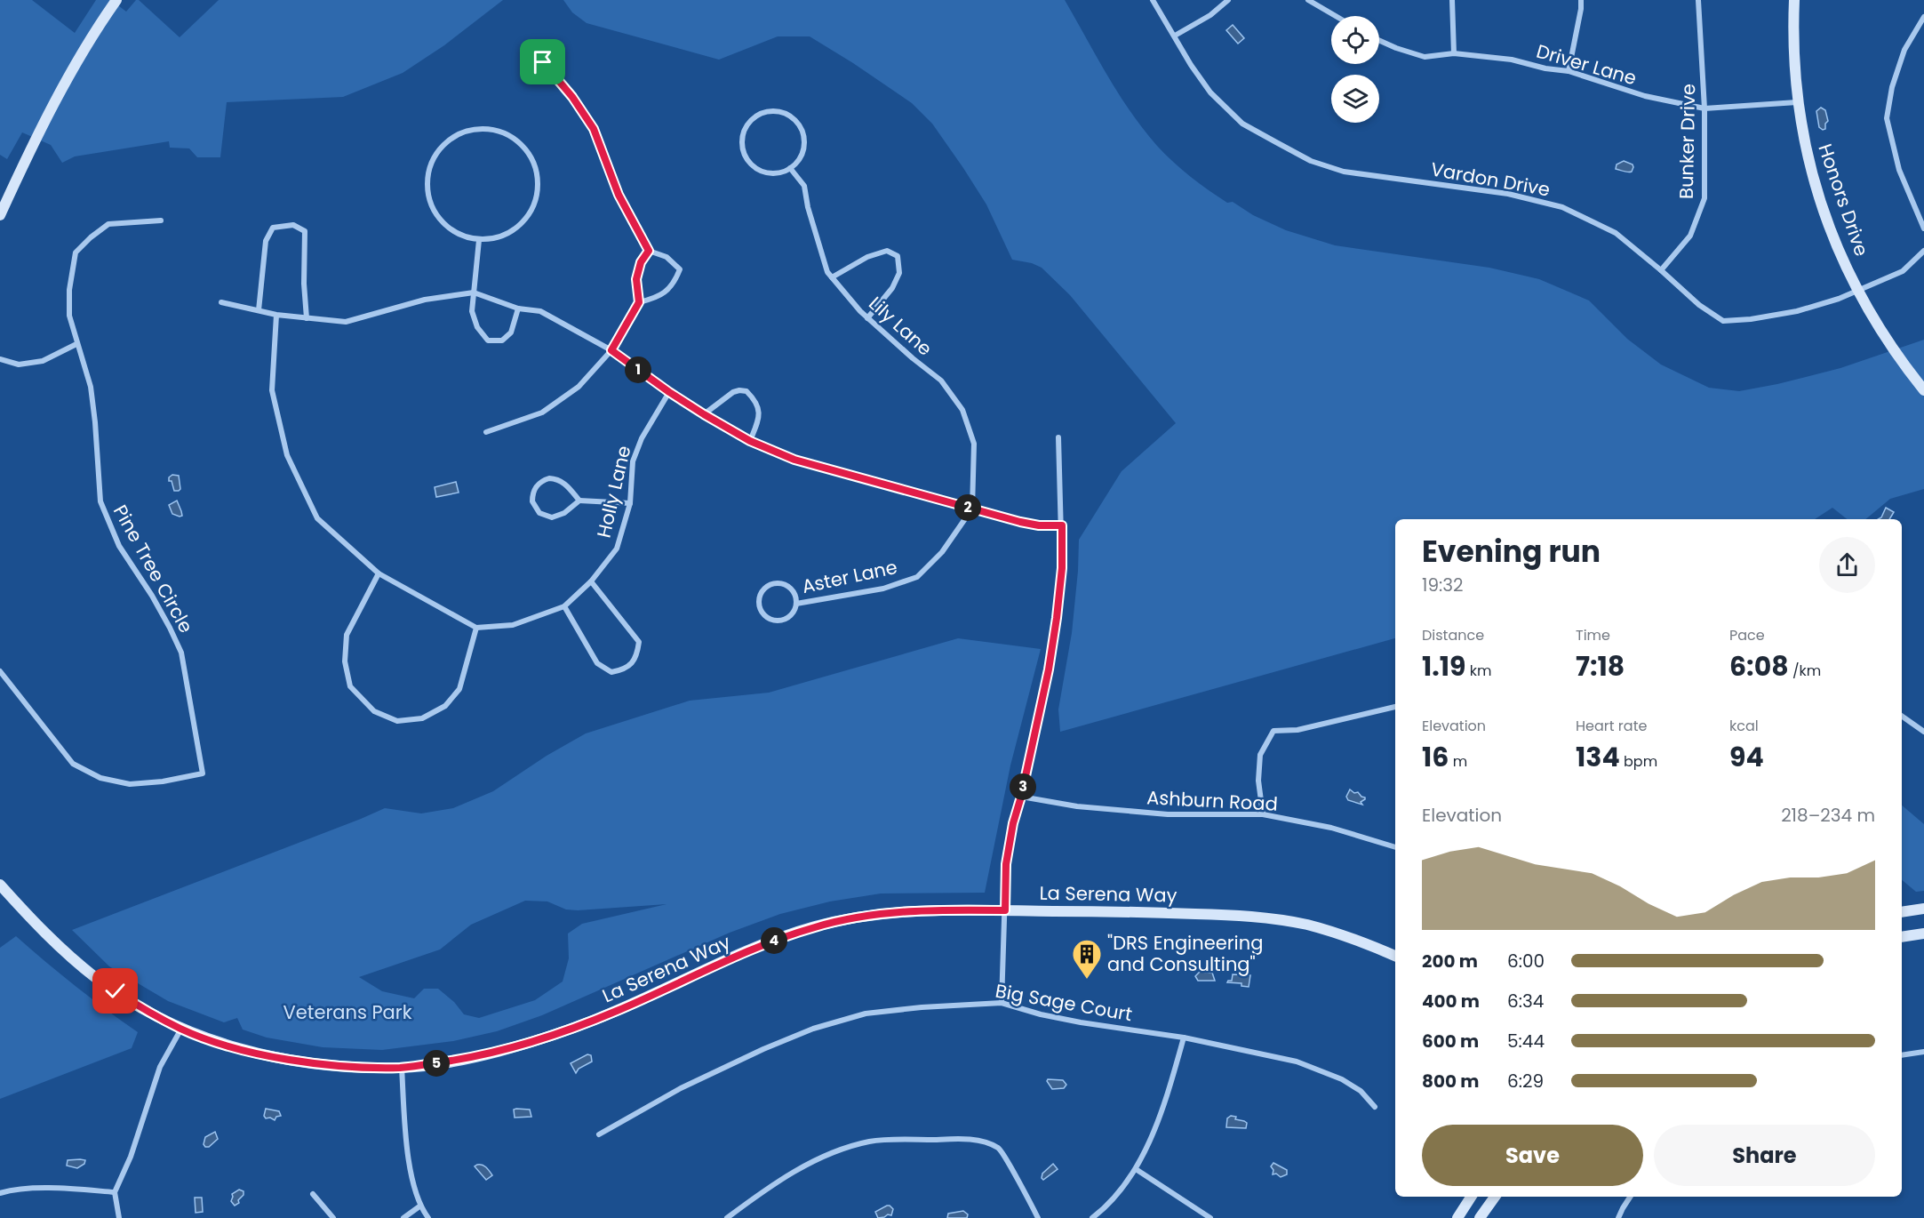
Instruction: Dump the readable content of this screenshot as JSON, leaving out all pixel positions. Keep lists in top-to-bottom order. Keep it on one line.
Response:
{"streets":{"main road":["Honors Drive","La Serena Way"],"street":["Driver Lane","Bunker Drive","Vardon Drive","Lily Lane","Holly Lane","Pine Tree Circle","Aster Lane","Ashburn Road","Big Sage Court"]},"crossings":[["Driver Lane","Bunker Drive"],["Driver Lane","Honors Drive"],["Bunker Drive","Vardon Drive"],["Vardon Drive","Honors Drive"],["Lily Lane","Aster Lane"]],"parks":["Veterans Park"],"places":{"building":["\"DRS Engineering and Consulting\""]},"page":{"pins":["1","2","3","4","5"],"heading":["Evening run","19:32"],"stats":[["Distance","1.19 km"],["Time","7:18"],["Pace","6:08 /km"],["Elevation","16 m"],["Heart rate","134 bpm"],["kcal","94"]],"chart":["Elevation","218–234 m"],"list":[{"name":"200 m","note":"6:00"},{"name":"400 m","note":"6:34"},{"name":"600 m","note":"5:44"},{"name":"800 m","note":"6:29"}],"buttons":["Save","Share"]}}
